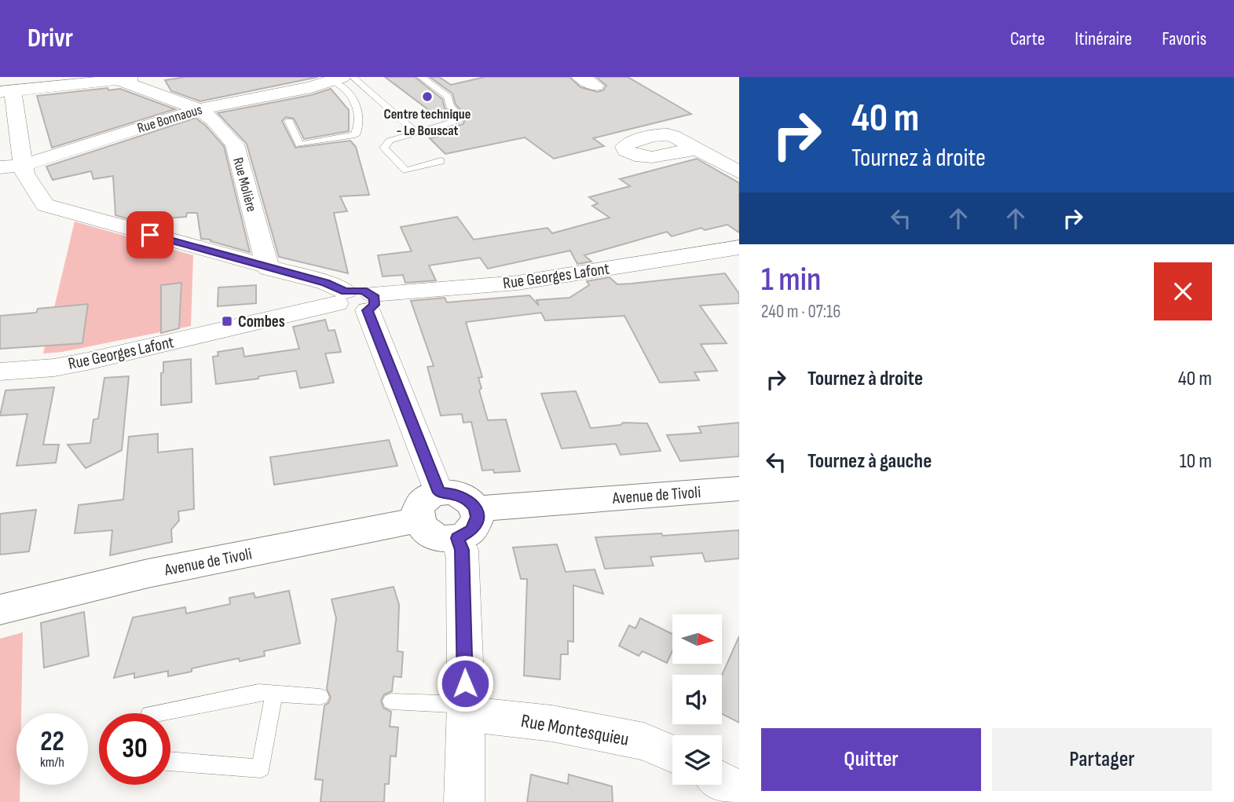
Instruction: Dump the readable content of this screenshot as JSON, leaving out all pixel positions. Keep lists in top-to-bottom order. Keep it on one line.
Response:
{"streets":{"street":["Rue Bonnaous","Rue Molière","Rue Georges Lafont","Avenue de Tivoli","Rue Montesquieu"]},"crossings":[["Rue Bonnaous","Rue Molière"]],"places":{"other":["Centre technique - Le Bouscat"],"transit":["Combes"]},"north":"right","page":{"header":"Drivr","nav":["Carte","Itinéraire","Favoris"],"turn":["40 m","Tournez à droite"],"heading":["1 min","240 m · 07:16"],"list":[{"name":"Tournez à droite","value":"40 m"},{"name":"Tournez à gauche","value":"10 m"}],"speed":"22 km/h","limit":"30","buttons":["Quitter","Partager"]}}
